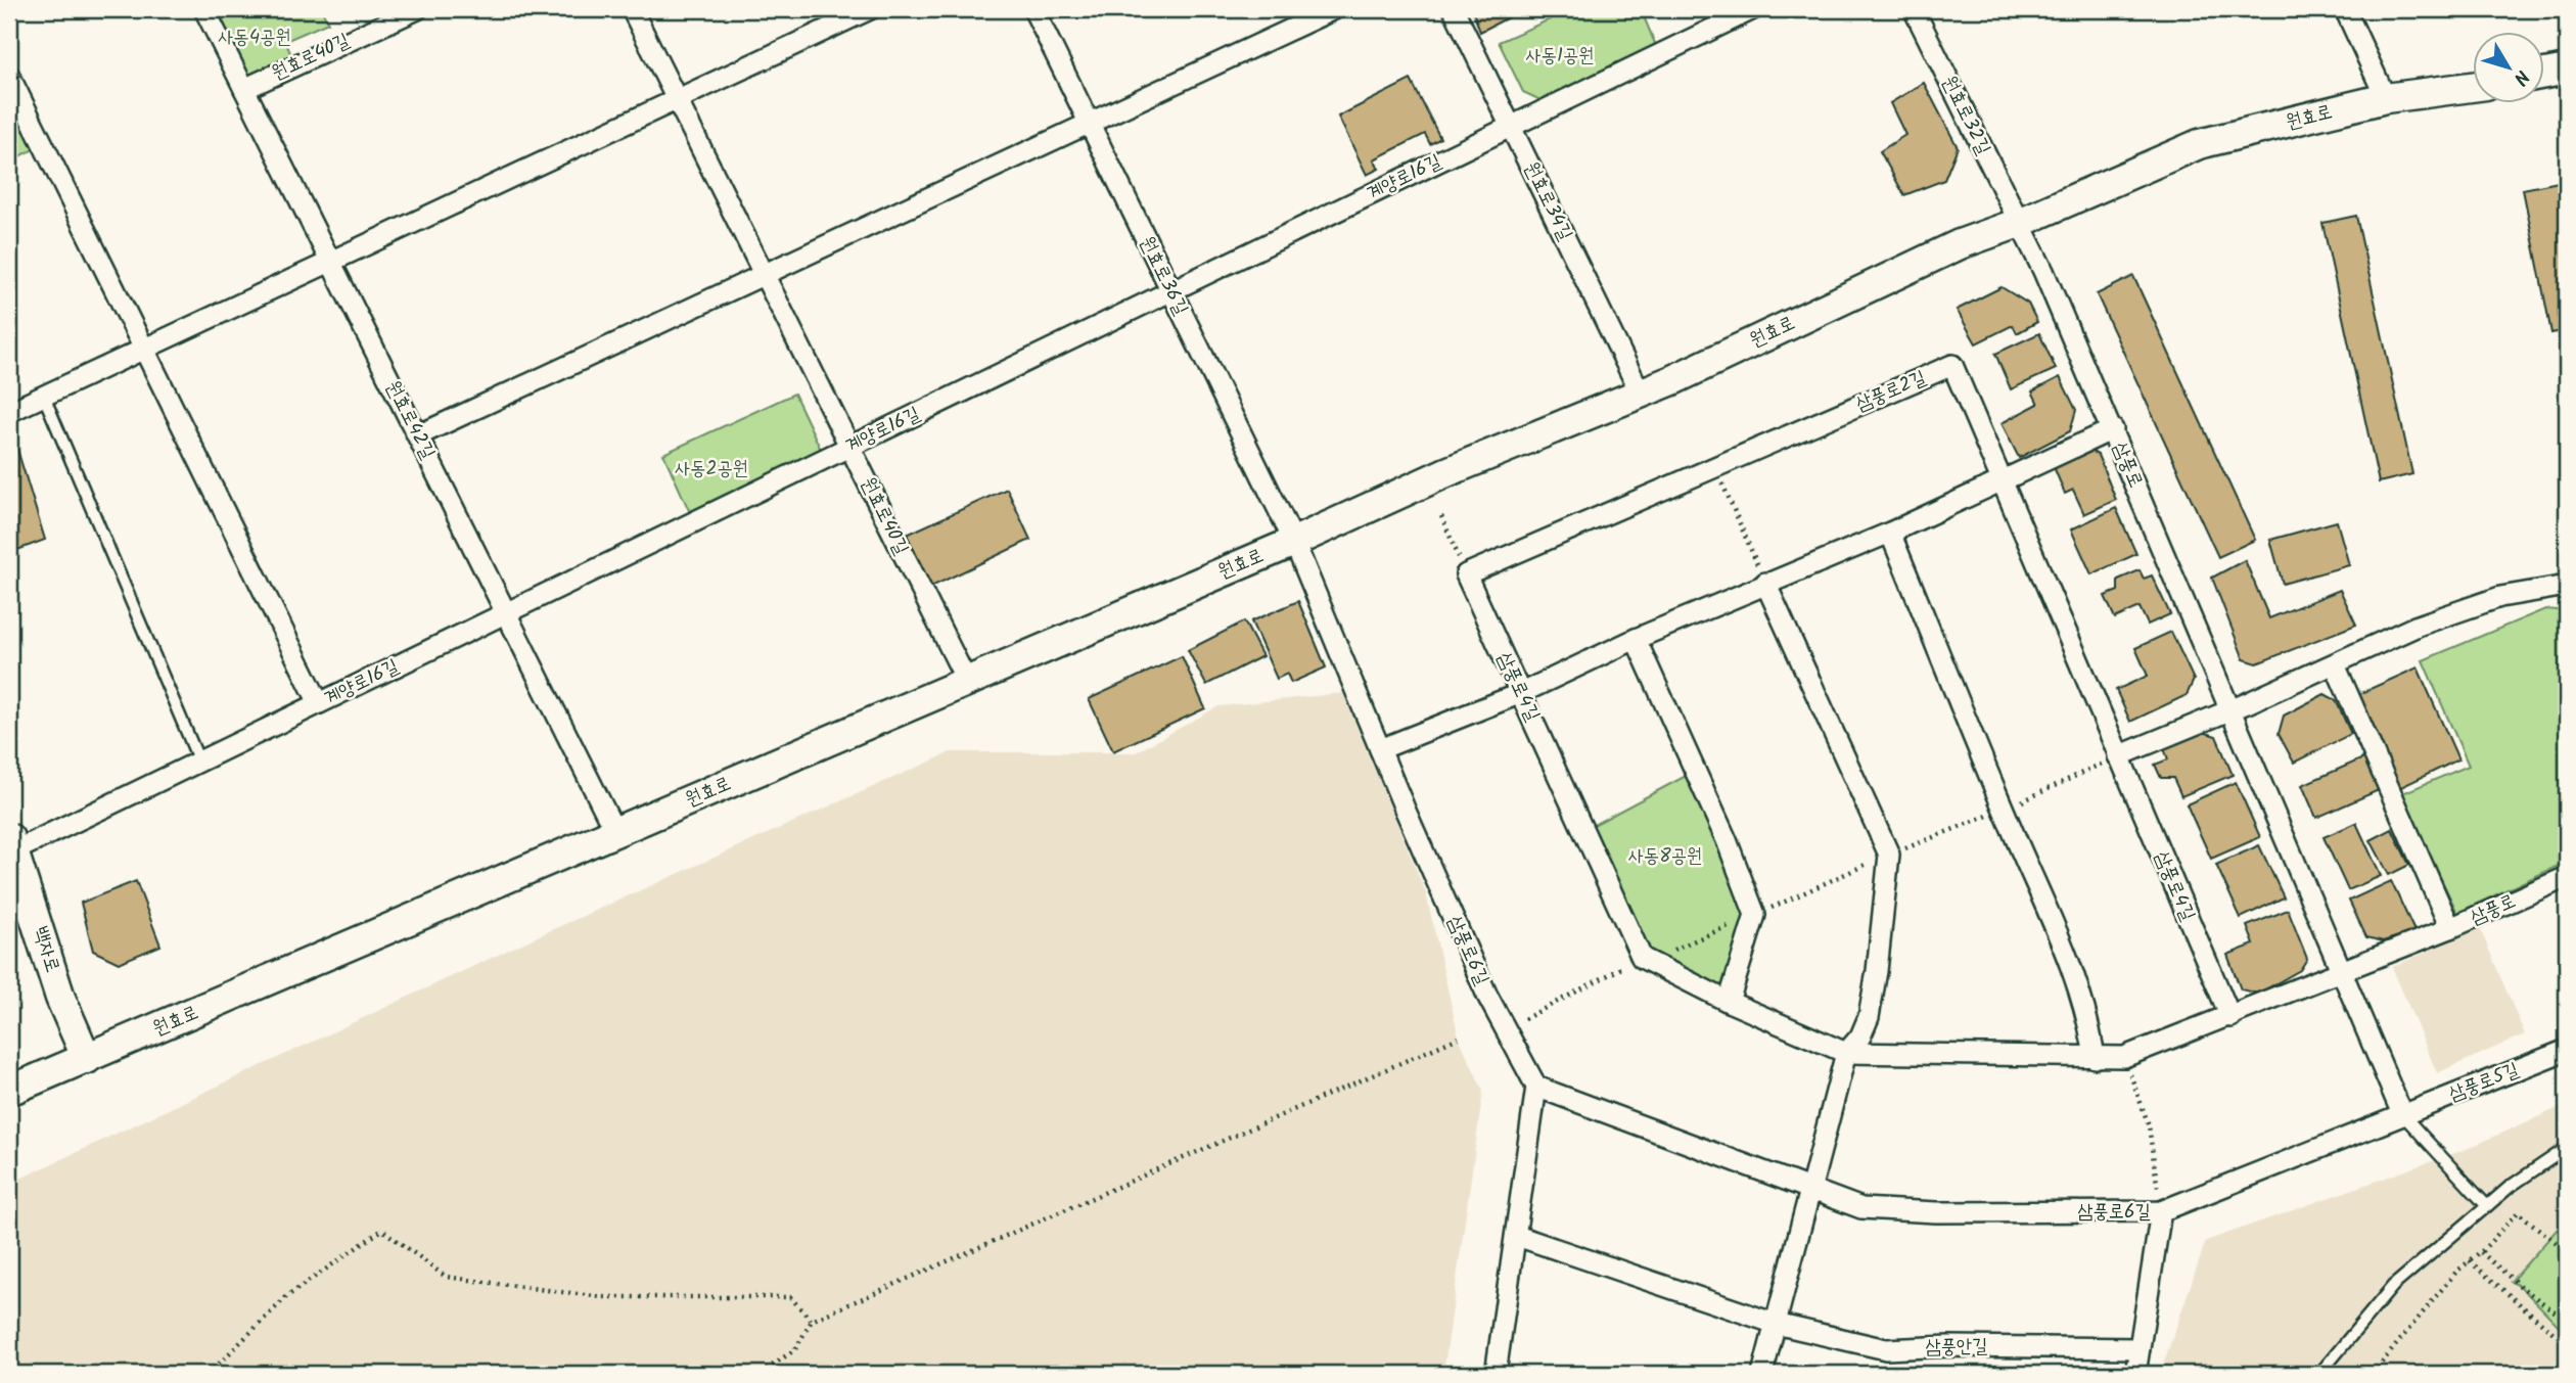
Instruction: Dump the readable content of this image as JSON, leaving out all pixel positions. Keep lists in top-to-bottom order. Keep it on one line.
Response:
{"streets":{"main road":["원효로","백자로"],"street":["원효로40길","원효로32길","계양로16길","원효로34길","원효로36길","삼풍로2길","원효로42길","삼풍로","삼풍로4길","삼풍로6길","삼풍로5길","삼풍안길"]},"crossings":[["원효로40길","원효로"],["원효로40길","계양로16길"],["원효로40길","원효로42길"],["원효로32길","원효로"],["원효로32길","삼풍로"],["원효로","원효로34길"],["원효로","원효로36길"],["원효로","원효로42길"],["원효로","삼풍로"],["원효로","백자로"],["원효로","삼풍로6길"],["계양로16길","원효로34길"],["계양로16길","원효로36길"],["계양로16길","원효로42길"],["계양로16길","백자로"],["원효로36길","삼풍로6길"],["삼풍로2길","삼풍로4길"],["삼풍로","삼풍로6길"],["삼풍로","삼풍로5길"],["삼풍로6길","삼풍로5길"]],"parks":["사동4공원","사동1공원","사동2공원","사동8공원"],"north":"bottom right"}
